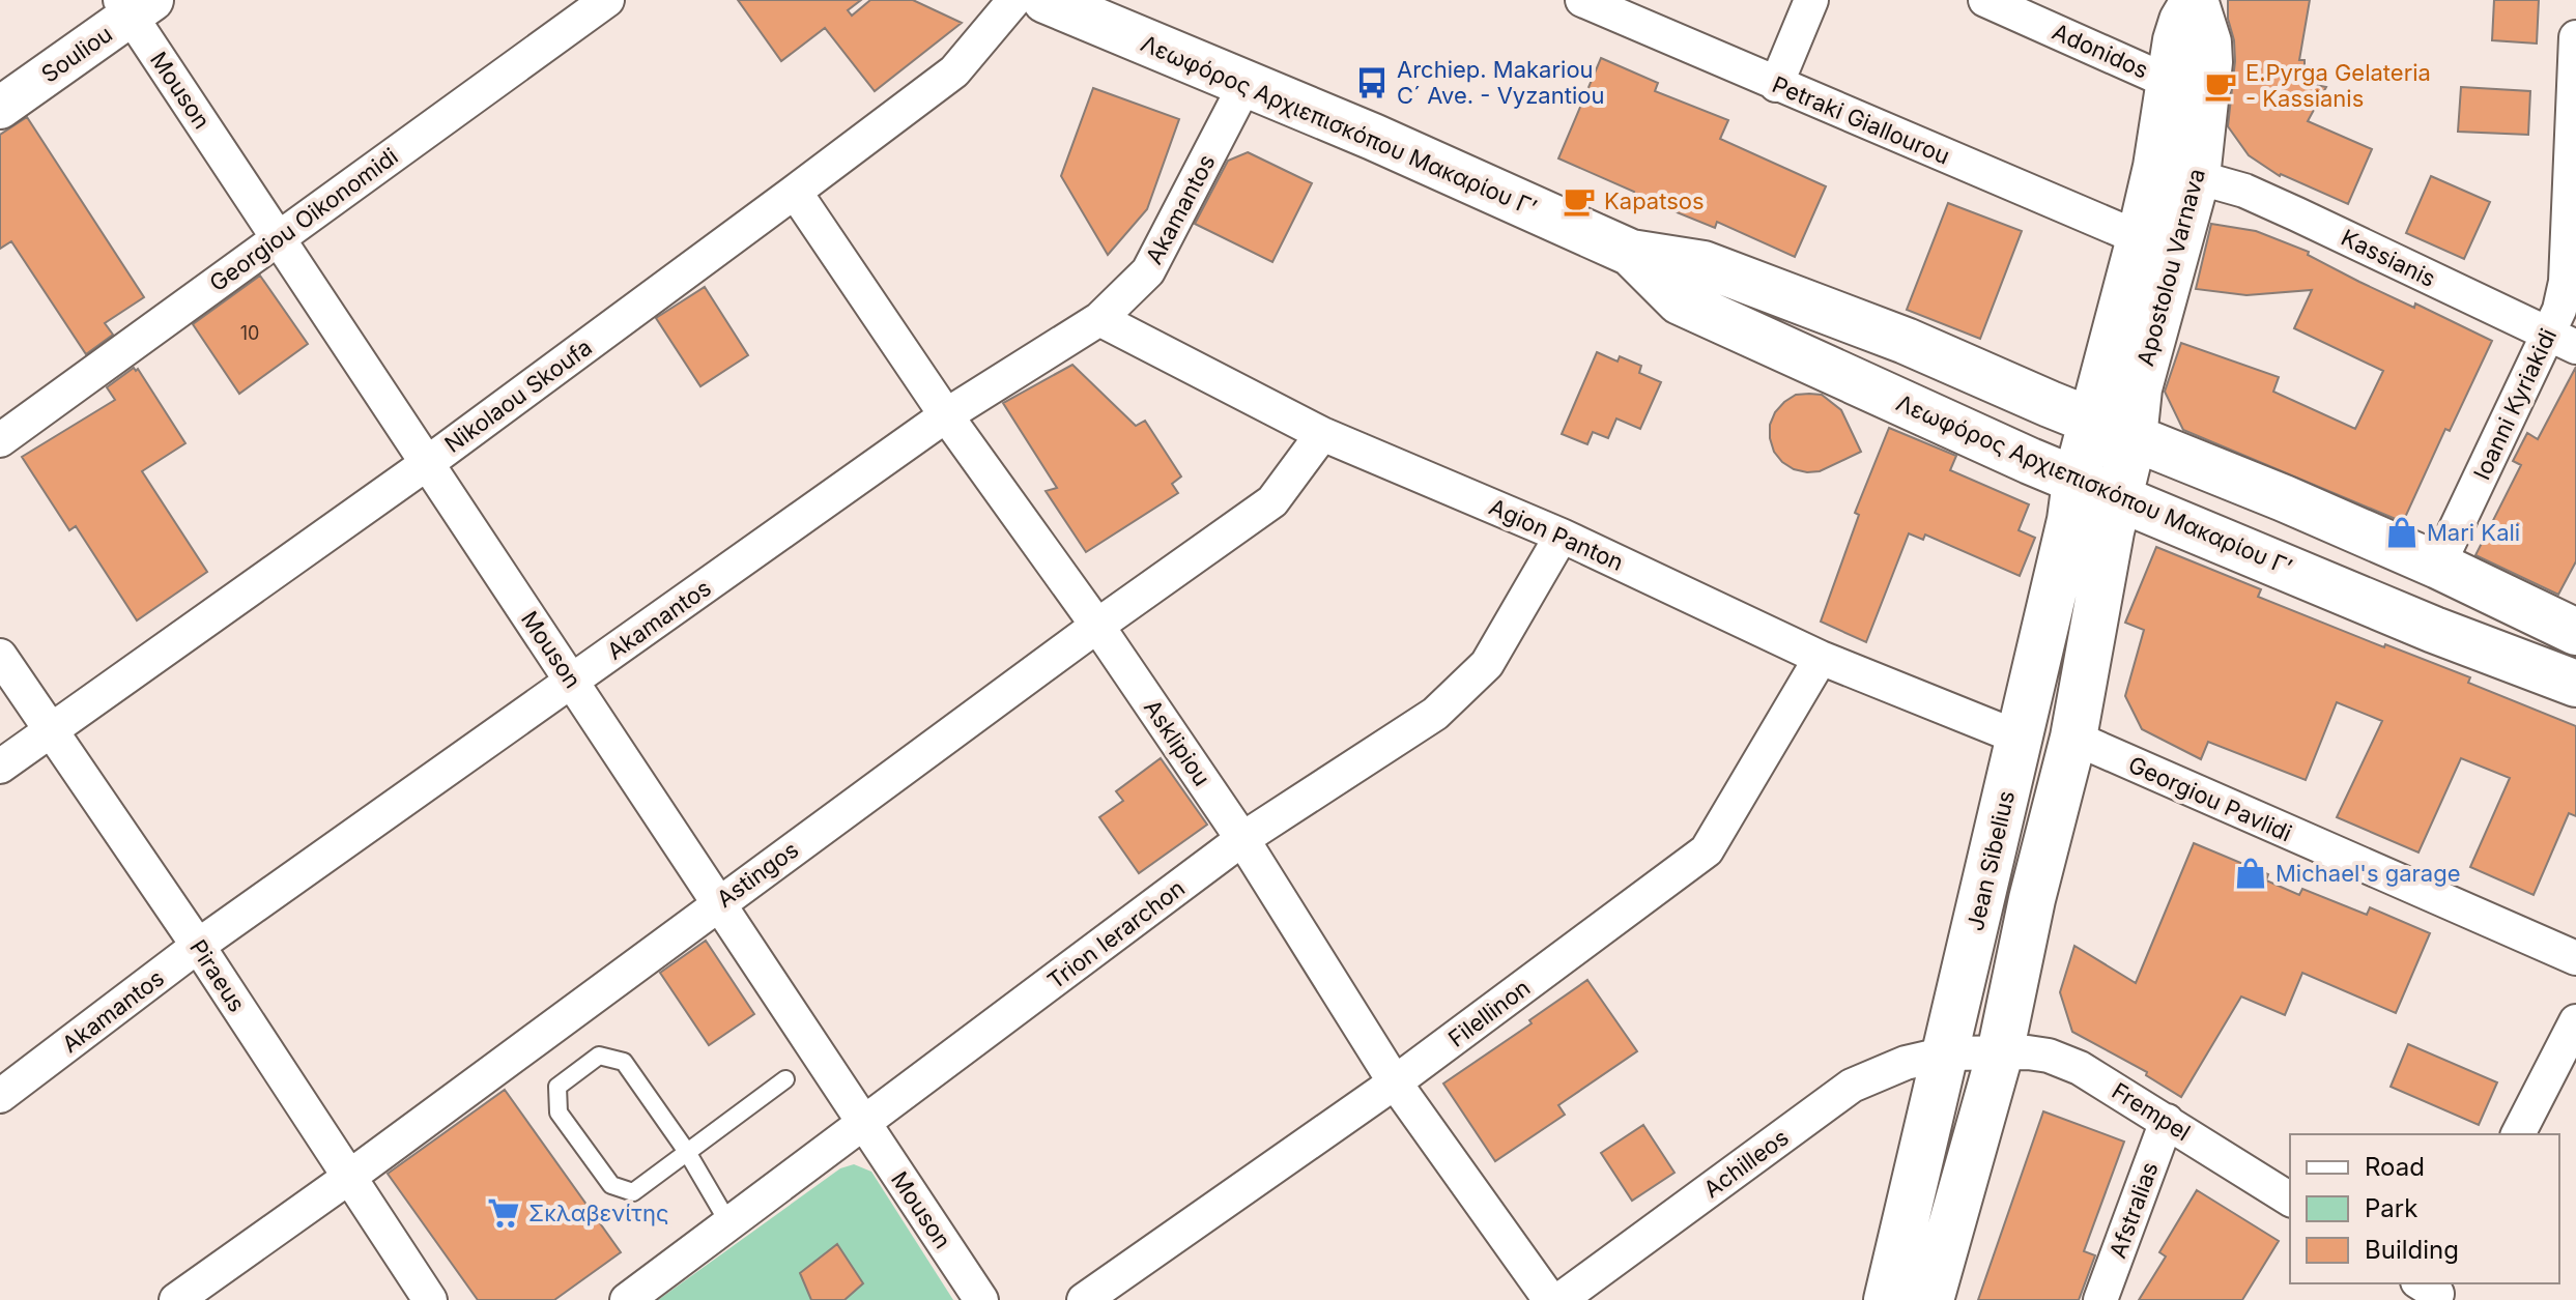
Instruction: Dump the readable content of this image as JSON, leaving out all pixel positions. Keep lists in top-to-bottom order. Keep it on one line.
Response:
{"streets":{"main road":["Λεωφόρος Αρχιεπισκόπου Μακαρίου Γ’","Apostolou Varnava","Jean Sibelius"],"street":["Adonidos","Souliou","Mouson","Petraki Giallourou","Akamantos","Georgiou Oikonomidi","Kassianis","Nikolaou Skoufa","Ioanni Kyriakidi","Agion Panton","Asklipiou","Georgiou Pavlidi","Astingos","Trion Ierarchon","Piraeus","Filellinon","Frempel","Achilleos","Afstralias"]},"crossings":[["Adonidos","Apostolou Varnava"],["Souliou","Mouson"],["Mouson","Akamantos"],["Mouson","Georgiou Oikonomidi"],["Mouson","Nikolaou Skoufa"],["Mouson","Astingos"],["Mouson","Trion Ierarchon"],["Petraki Giallourou","Apostolou Varnava"],["Λεωφόρος Αρχιεπισκόπου Μακαρίου Γ’","Akamantos"],["Λεωφόρος Αρχιεπισκόπου Μακαρίου Γ’","Apostolou Varnava"],["Λεωφόρος Αρχιεπισκόπου Μακαρίου Γ’","Ioanni Kyriakidi"],["Λεωφόρος Αρχιεπισκόπου Μακαρίου Γ’","Jean Sibelius"],["Akamantos","Agion Panton"],["Akamantos","Asklipiou"],["Akamantos","Piraeus"],["Kassianis","Apostolou Varnava"],["Kassianis","Ioanni Kyriakidi"],["Apostolou Varnava","Jean Sibelius"],["Nikolaou Skoufa","Asklipiou"],["Nikolaou Skoufa","Piraeus"],["Agion Panton","Jean Sibelius"],["Agion Panton","Astingos"],["Agion Panton","Trion Ierarchon"],["Agion Panton","Filellinon"],["Asklipiou","Astingos"],["Asklipiou","Trion Ierarchon"],["Asklipiou","Filellinon"],["Jean Sibelius","Frempel"],["Jean Sibelius","Achilleos"],["Astingos","Piraeus"],["Frempel","Achilleos"],["Frempel","Afstralias"]],"places":{"bus stop":["Archiep. Makariou C´ Ave. - Vyzantiou"],"cafe":["E.Pyrga Gelateria - Kassianis","Kapatsos"],"shop":["Mari Kali","Michael's garage"],"supermarket":["Σκλαβενίτης"]},"house_numbers":["10"],"legend":["Road","Park","Building"]}
